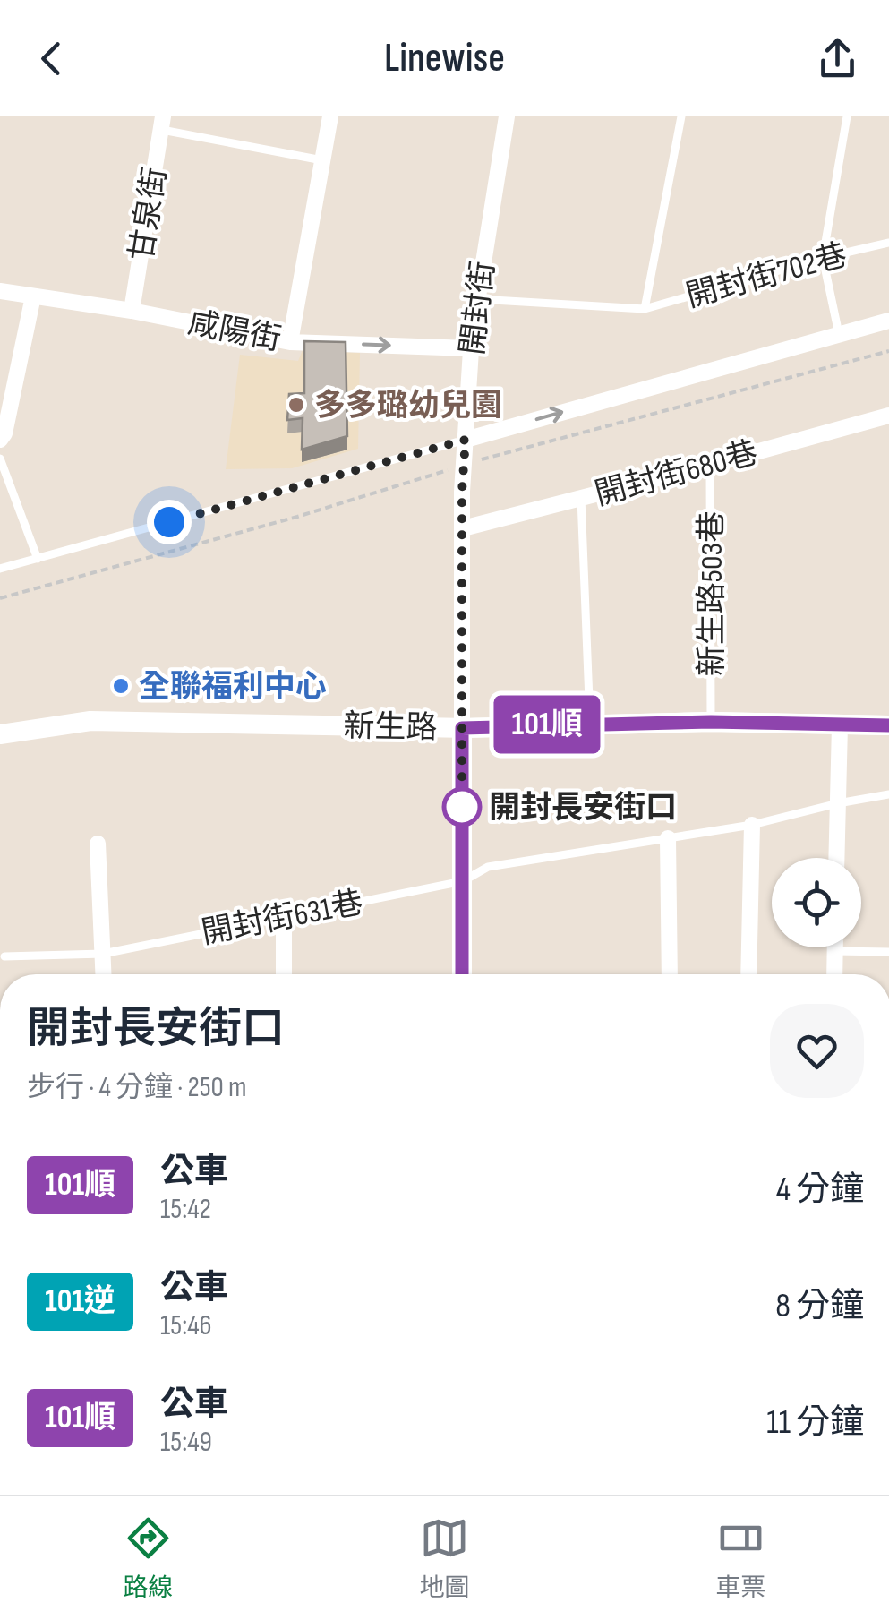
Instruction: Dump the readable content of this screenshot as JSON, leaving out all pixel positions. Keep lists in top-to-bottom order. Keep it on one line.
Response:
{"streets":{"street":["甘泉街","開封街","咸陽街","開封街680巷","新生路"],"lane":["開封街702巷","新生路503巷","開封街631巷"]},"crossings":[["甘泉街","咸陽街"],["開封街702巷","開封街"],["開封街","咸陽街"],["開封街","開封街680巷"],["開封街","新生路"],["開封街","開封街631巷"],["開封街680巷","新生路503巷"],["新生路503巷","新生路"]],"one_way":["咸陽街"],"places":["多多璐幼兒園","全聯福利中心","開封長安街口"],"lines":["bus line 101順"],"page":{"header":"Linewise","on_map":"101順","heading":["開封長安街口","步行 · 4 分鐘 · 250 m"],"list":[{"mark":"101順","name":"公車","note":"15:42","value":"4 分鐘"},{"mark":"101逆","name":"公車","note":"15:46","value":"8 分鐘"},{"mark":"101順","name":"公車","note":"15:49","value":"11 分鐘"}],"tabs":["路線","地圖","車票"]}}
